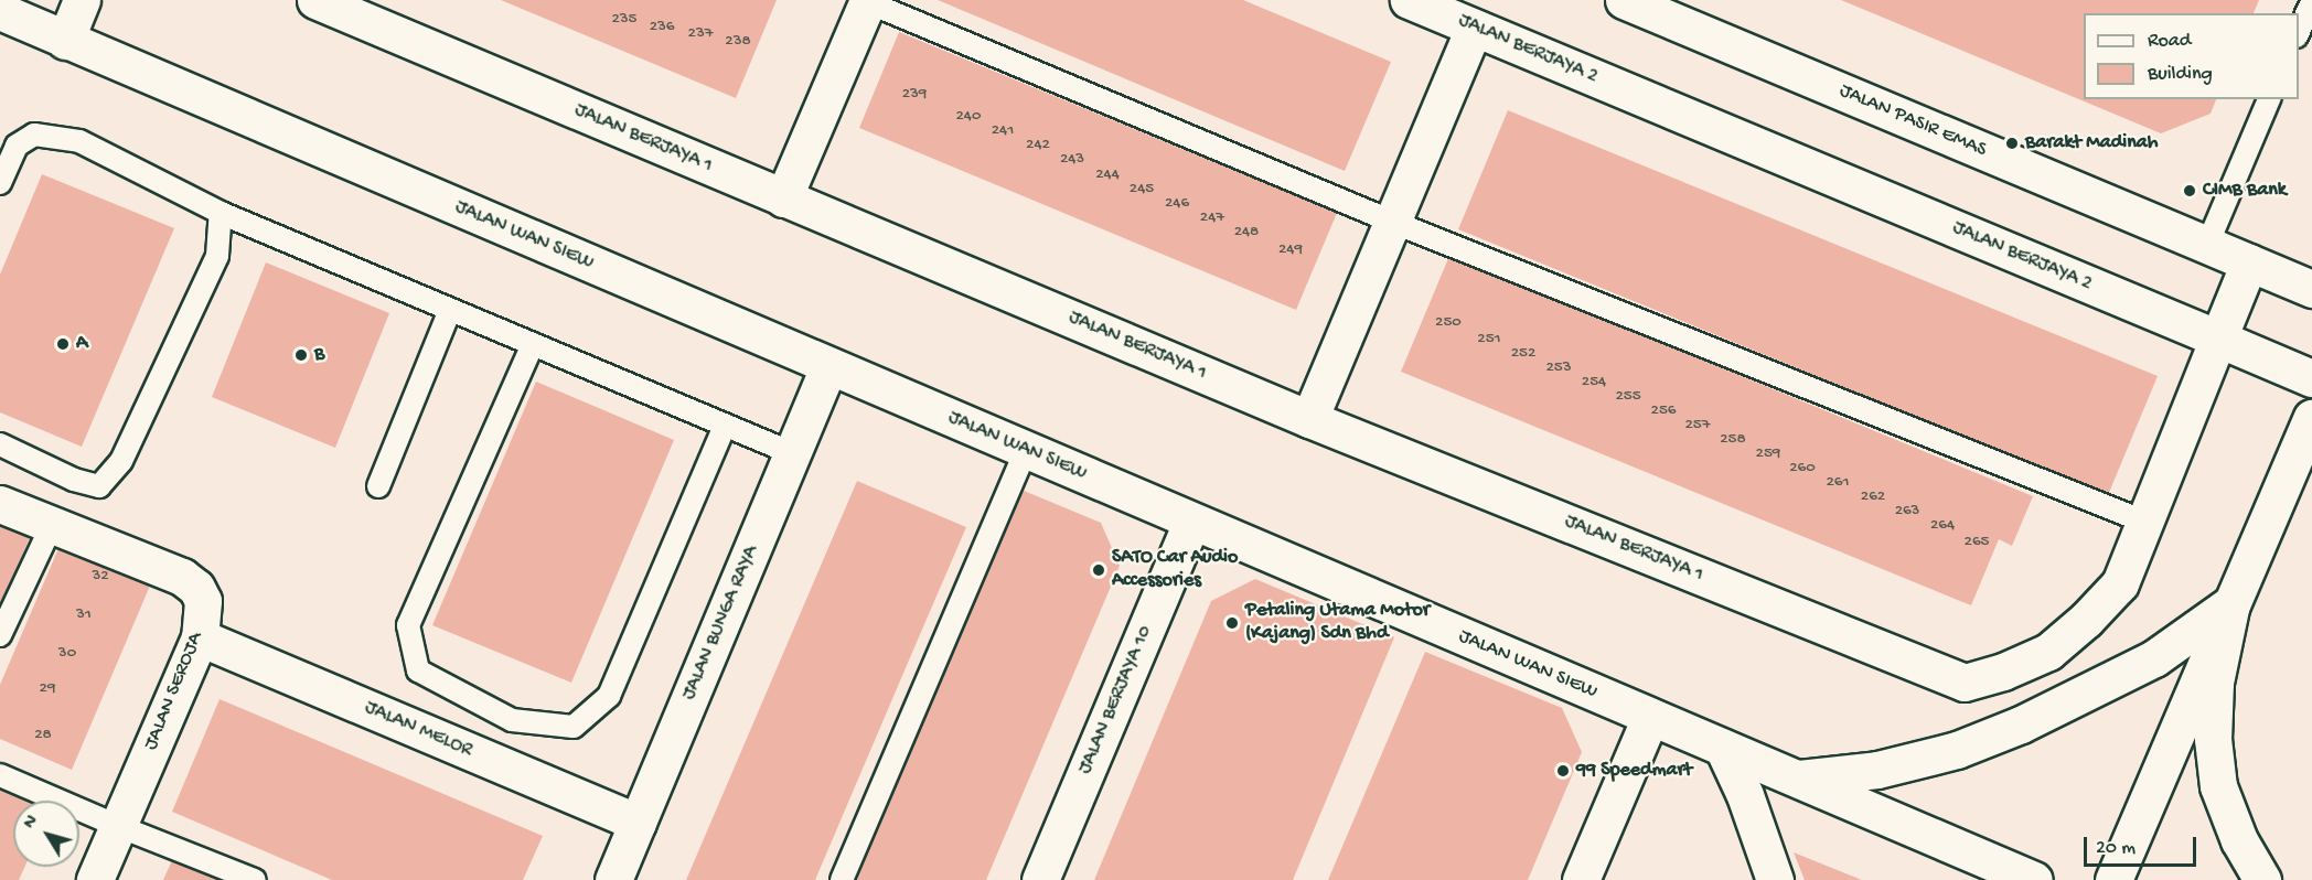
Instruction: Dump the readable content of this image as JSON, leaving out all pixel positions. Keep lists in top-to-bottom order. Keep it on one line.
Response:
{"streets":{"street":["JALAN BERJAYA 2","JALAN PASIR EMAS","JALAN BERJAYA 1","JALAN WAN SIEW","JALAN BUNGA RAYA","JALAN SEROJA","JALAN BERJAYA 10","JALAN MELOR"]},"crossings":[["JALAN WAN SIEW","JALAN BUNGA RAYA"],["JALAN WAN SIEW","JALAN BERJAYA 10"],["JALAN BUNGA RAYA","JALAN MELOR"],["JALAN SEROJA","JALAN MELOR"]],"places":["Barakt Madinah","CIMB Bank","A","B","SATO Car Audio Accessories","Petaling Utama Motor (Kajang) Sdn Bhd","99 Speedmart"],"house_numbers":["235","236","237","238","239","240","241","242","243","244","245","246","247","248","249","250","251","252","253","254","255","256","257","258","259","260","261","262","263","264","265","32","31","30","29","28"],"legend":["Road","Building"],"scale_bar":"20 m","north":"top left"}
